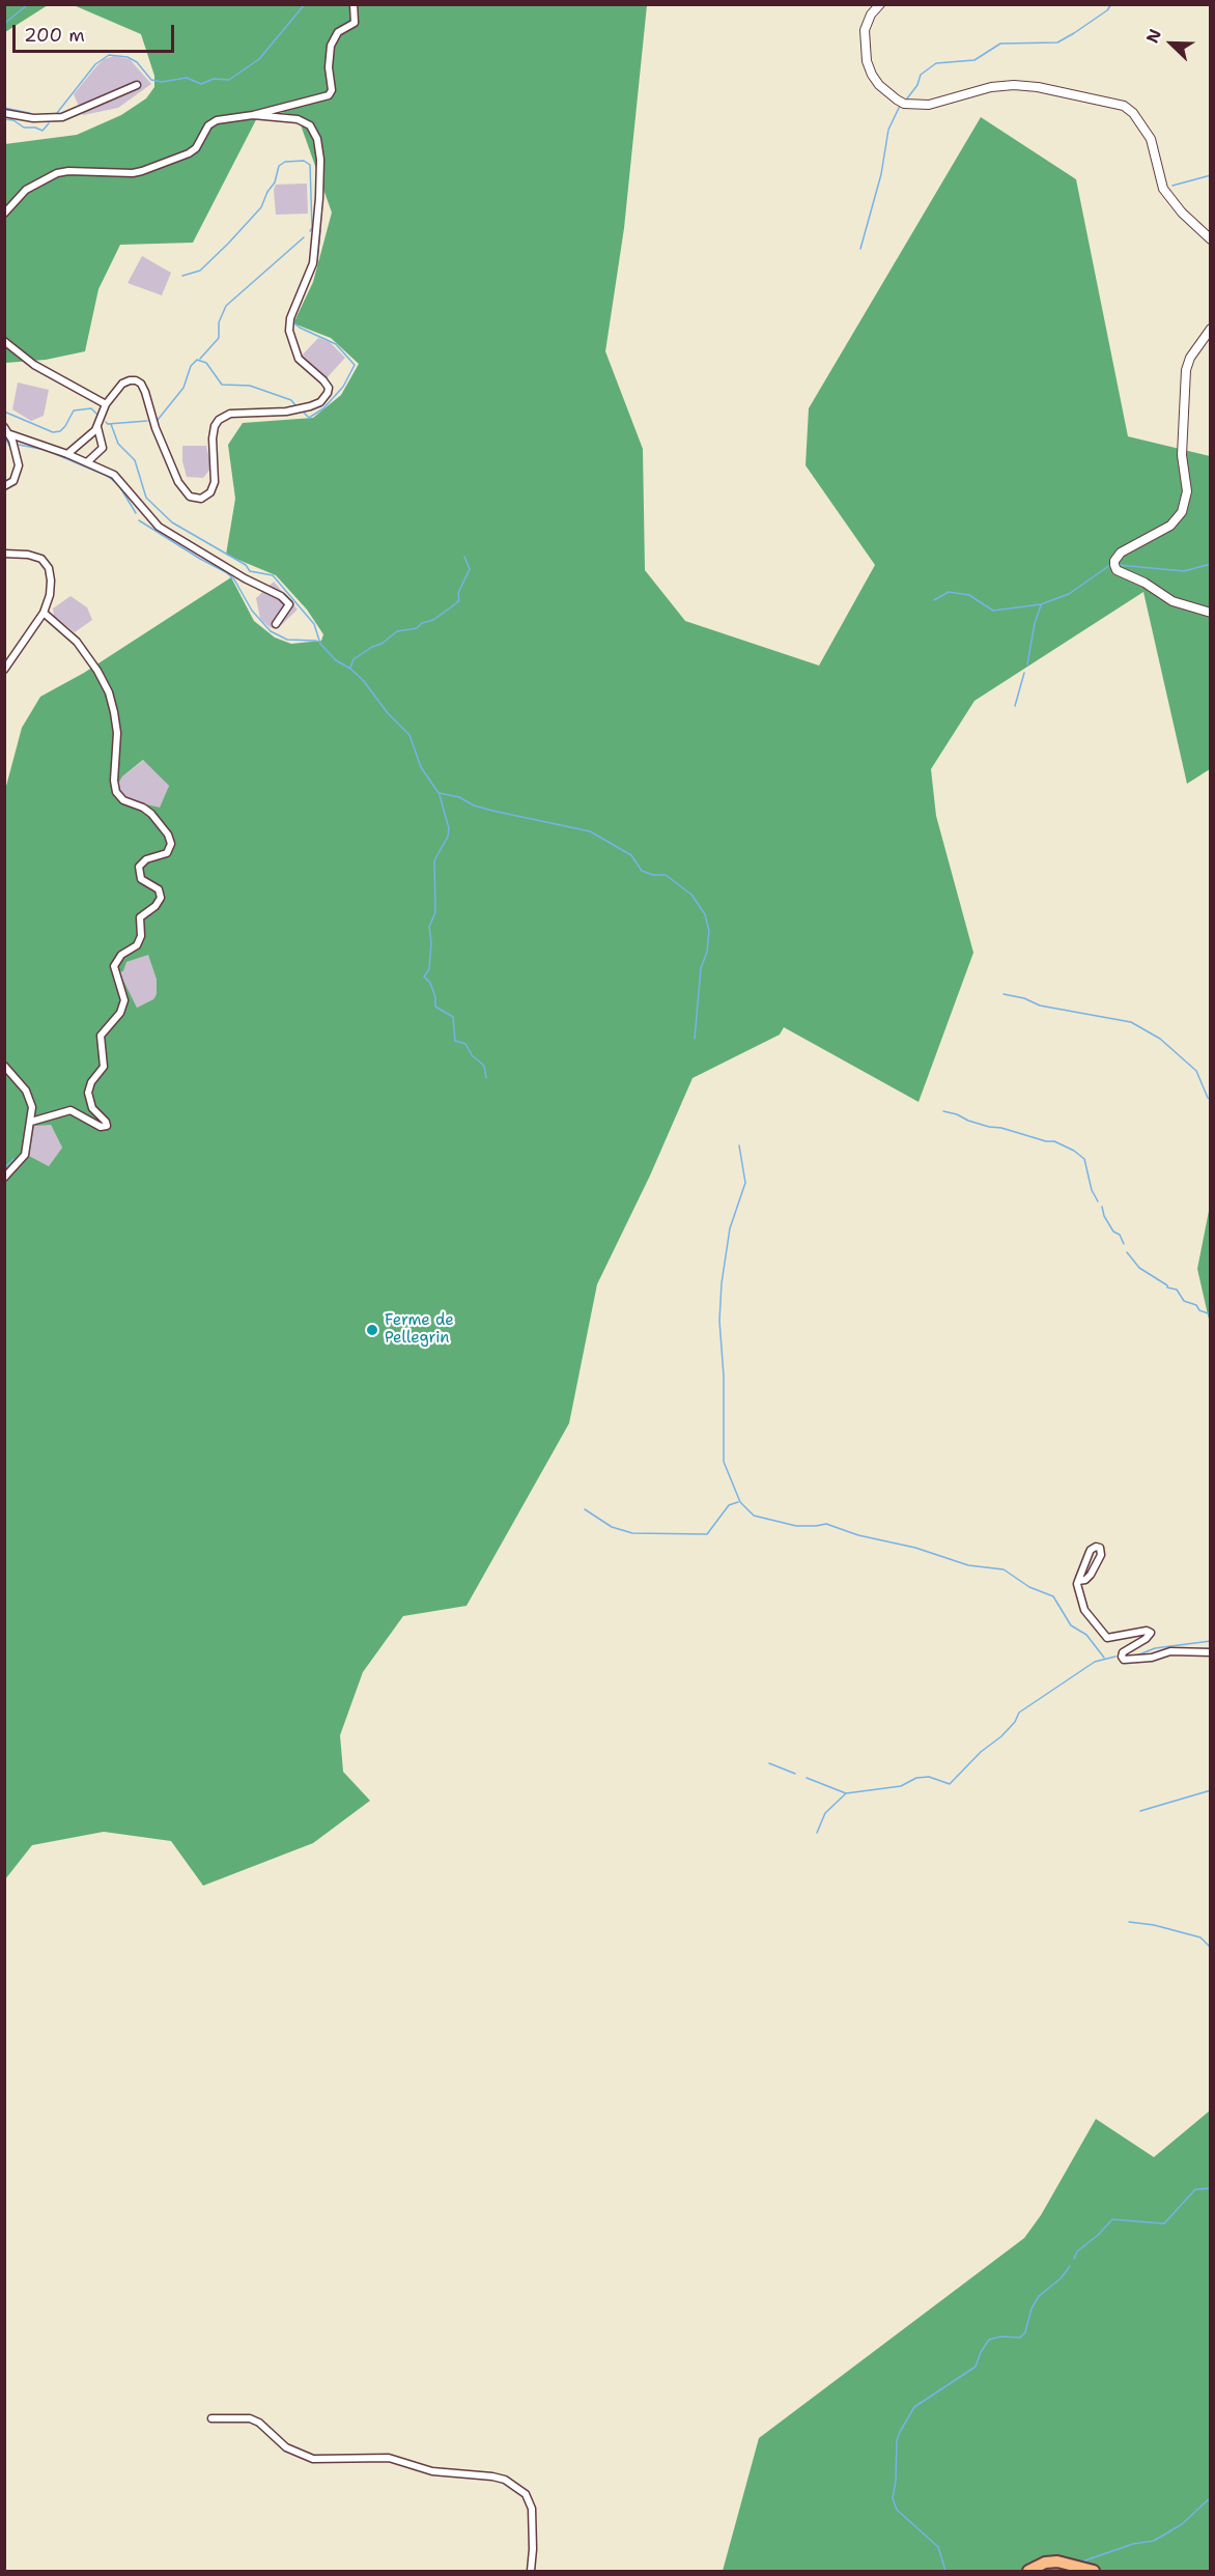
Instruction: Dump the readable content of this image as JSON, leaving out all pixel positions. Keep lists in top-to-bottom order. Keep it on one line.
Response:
{"places":["Ferme de Pellegrin"],"scale_bar":"200 m","north":"top left"}
